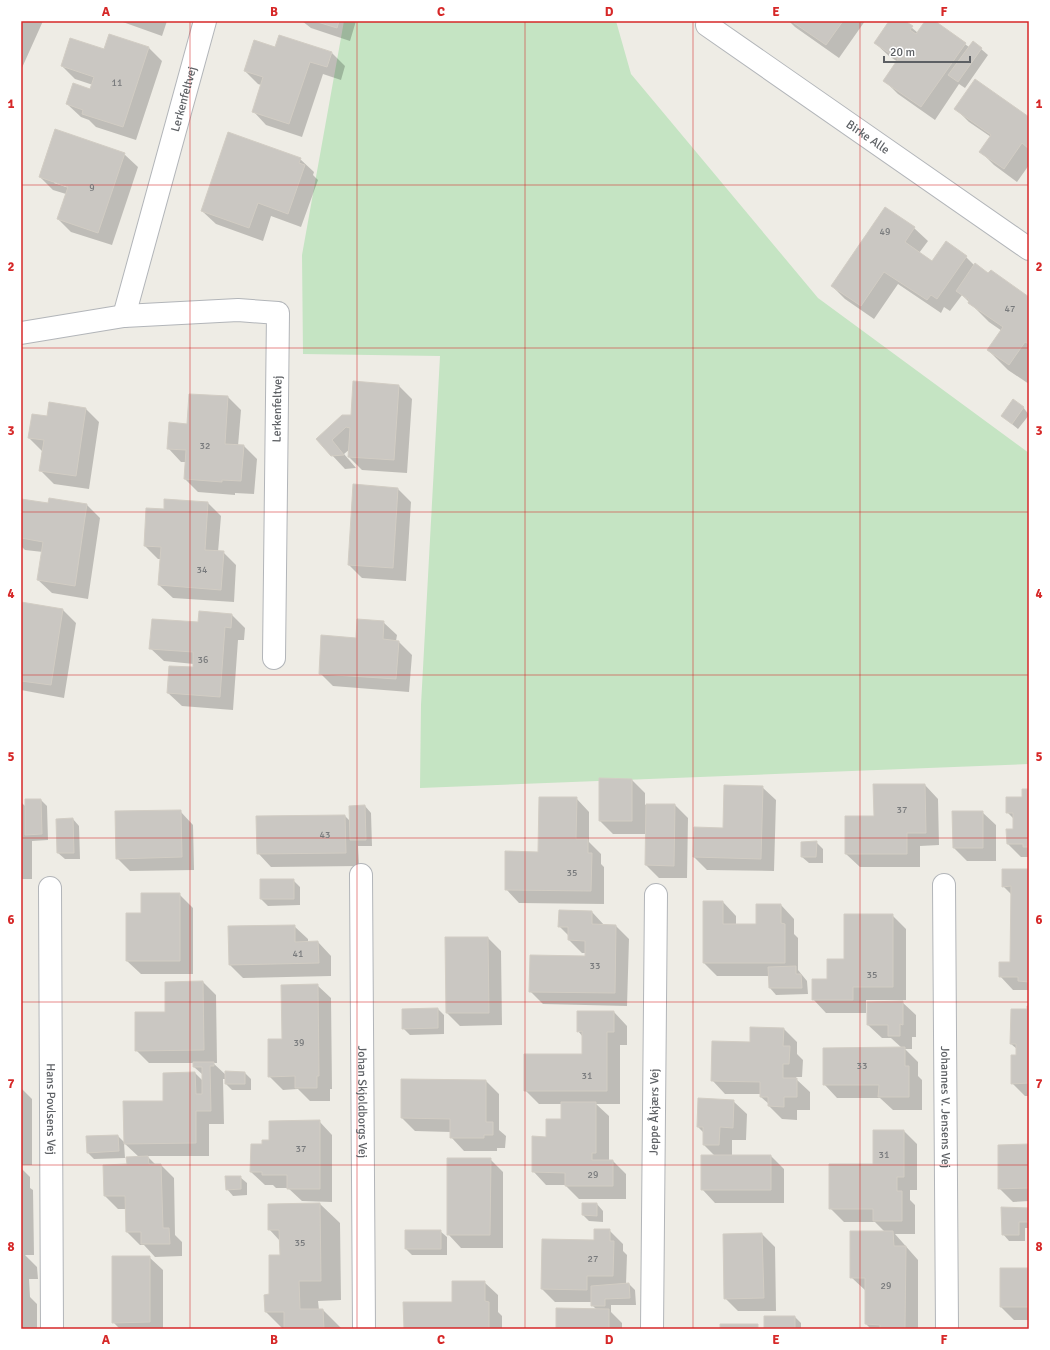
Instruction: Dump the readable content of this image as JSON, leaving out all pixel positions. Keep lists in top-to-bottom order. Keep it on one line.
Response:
{"streets":{"street":["Lerkenfeltvej","Birke Alle","Johan Skjoldborgs Vej","Johannes V. Jensens Vej","Hans Povlsens Vej","Jeppe Åkjærs Vej"]},"house_numbers":["11","9","49","47","32","34","36","37","43","35","41","33","35","39","33","31","37","31","29","35","27","29"],"scale_bar":"20 m","grid":{"columns":["A","B","C","D","E","F"],"rows":["1","2","3","4","5","6","7","8"]}}
